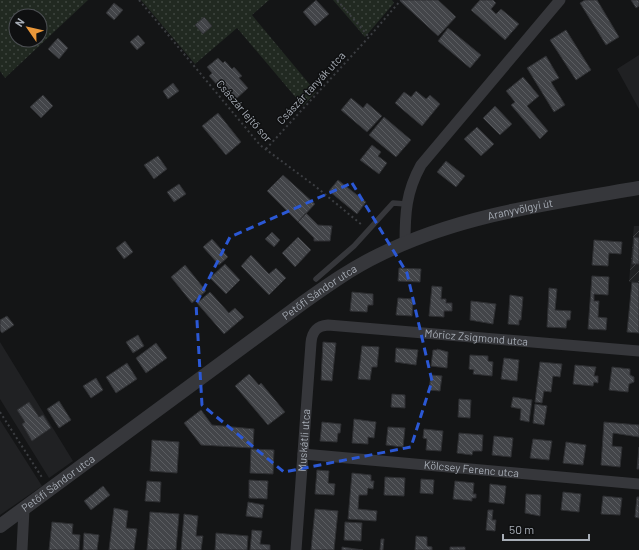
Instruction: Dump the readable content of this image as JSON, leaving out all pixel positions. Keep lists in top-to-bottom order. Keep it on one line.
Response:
{"streets":{"street":["Aranyvölgyi út","Petőfi Sándor utca","Móricz Zsigmond utca","Muskátli utca","Kölcsey Ferenc utca"],"path":["Császár tanyák utca","Császár lejtő sor"]},"crossings":[["Császár tanyák utca","Császár lejtő sor"],["Aranyvölgyi út","Petőfi Sándor utca"],["Móricz Zsigmond utca","Muskátli utca"],["Muskátli utca","Kölcsey Ferenc utca"]],"scale_bar":"50 m","north":"top left"}
